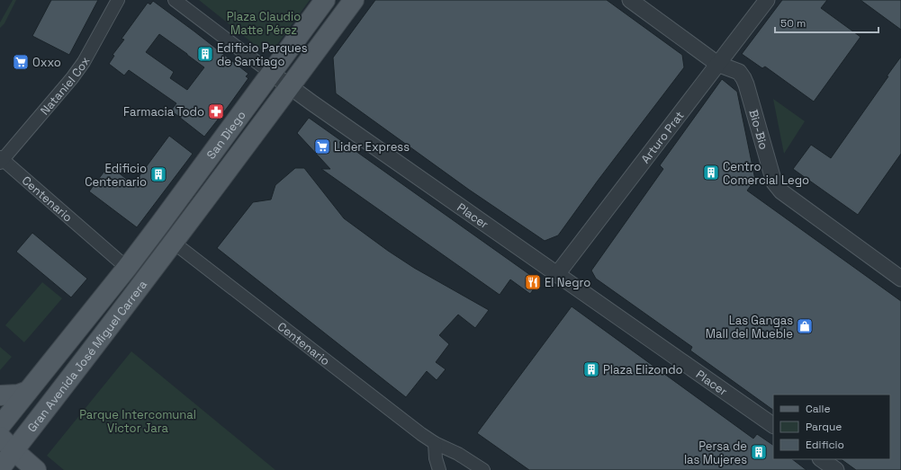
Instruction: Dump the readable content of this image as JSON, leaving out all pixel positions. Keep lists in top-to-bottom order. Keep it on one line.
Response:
{"streets":{"main road":["San Diego","Gran Avenida José Miguel Carrera"],"street":["Nataniel Cox","Bio-Bio","Arturo Prat","Centenario","Placer"]},"crossings":[["Nataniel Cox","Centenario"],["Bio-Bio","Arturo Prat"],["San Diego","Centenario"],["San Diego","Placer"],["San Diego","Gran Avenida José Miguel Carrera"],["Arturo Prat","Placer"],["Centenario","Gran Avenida José Miguel Carrera"]],"parks":["Plaza Claudio Matte Pérez","Parque Intercomunal Victor Jara"],"places":{"building":["Edificio Parques de Santiago","Centro Comercial Lego","Edificio Centenario","Plaza Elizondo","Persa de las Mujeres"],"supermarket":["Oxxo","Lider Express"],"pharmacy":["Farmacia Todo"],"restaurant":["El Negro"],"shop":["Las Gangas Mall del Mueble"]},"legend":["Calle","Parque","Edificio"],"scale_bar":"50 m"}
